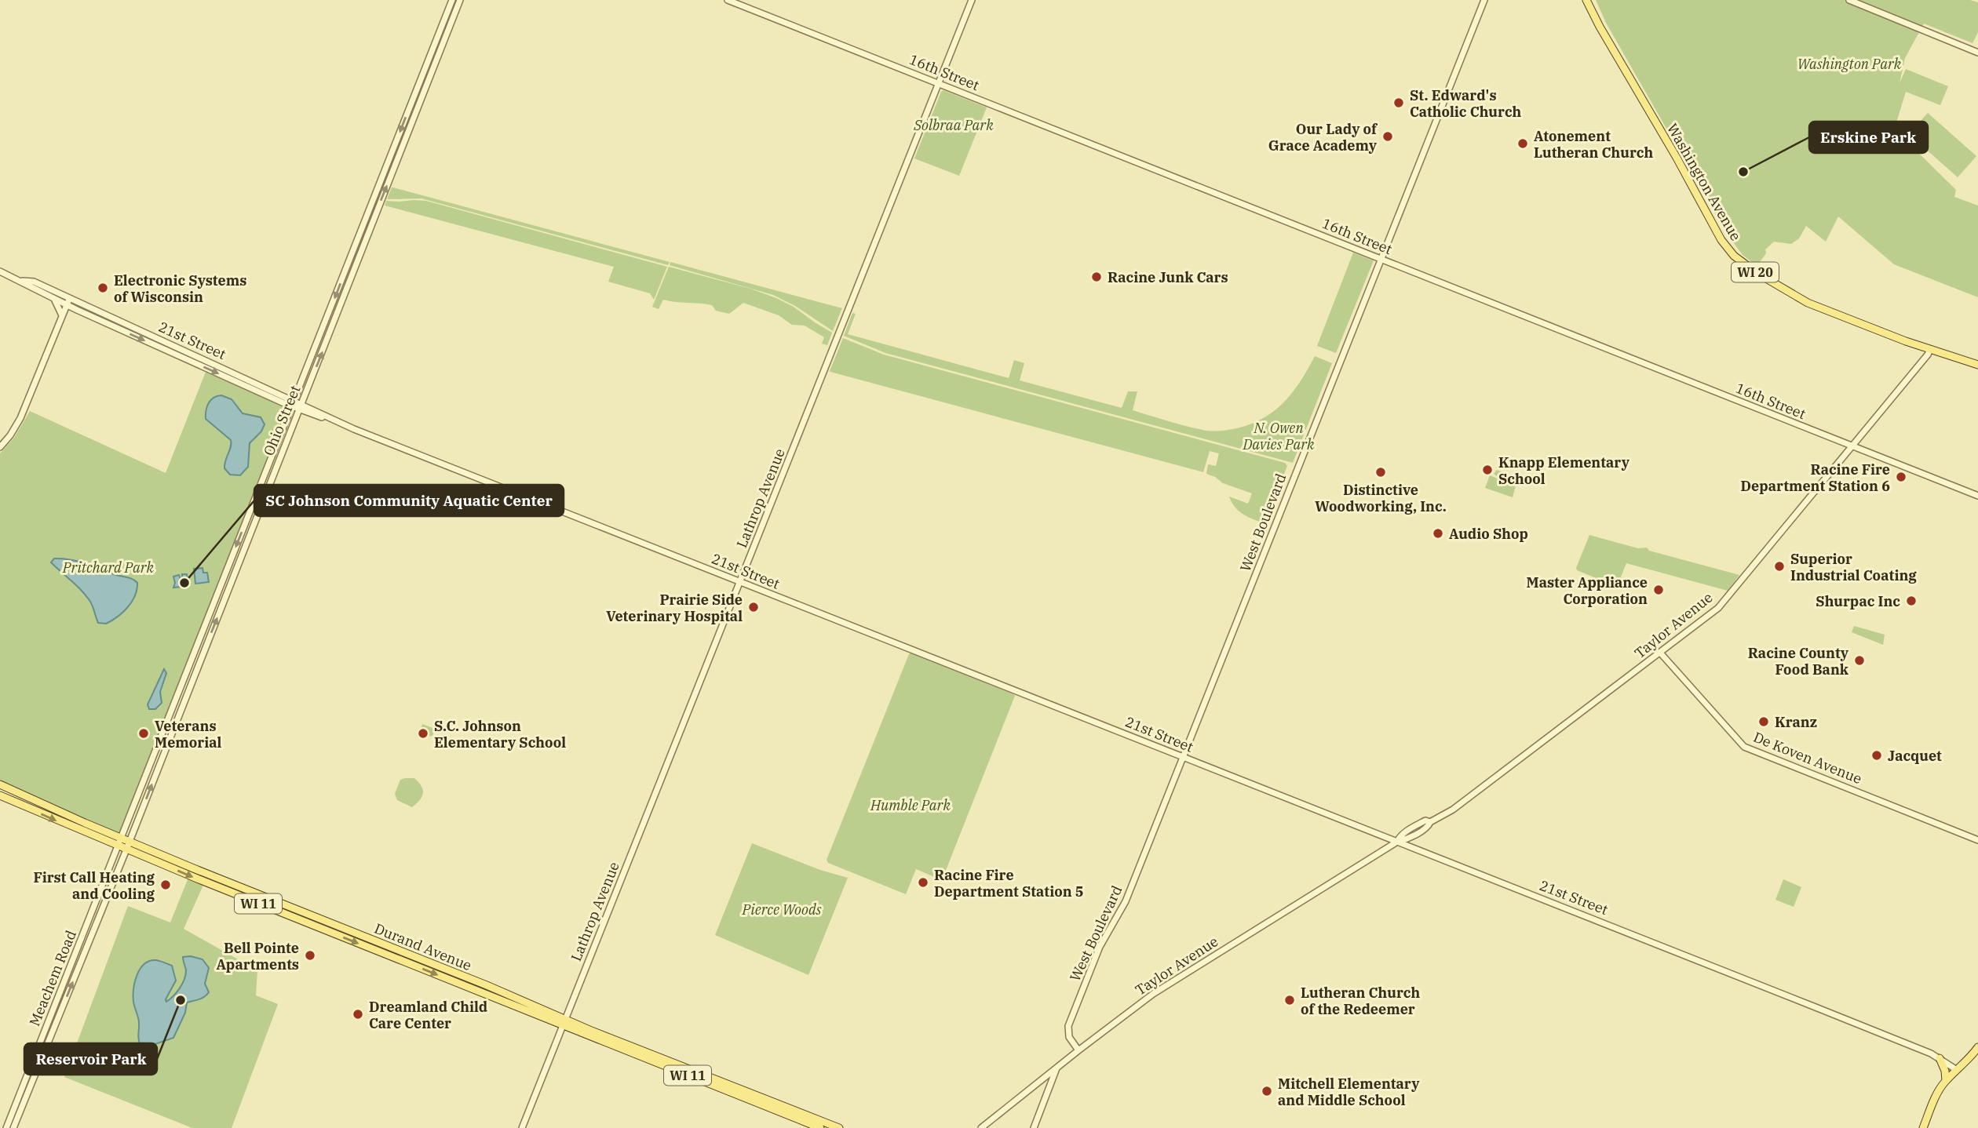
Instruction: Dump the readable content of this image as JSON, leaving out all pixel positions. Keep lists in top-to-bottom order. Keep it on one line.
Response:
{"streets":{"main road":["Washington Avenue","WI 20","WI 11","Durand Avenue"],"street":["16th Street","21st Street","Ohio Street","Lathrop Avenue","West Boulevard","Taylor Avenue","De Koven Avenue","Meachem Road"]},"crossings":[["16th Street","Lathrop Avenue"],["16th Street","West Boulevard"],["16th Street","Taylor Avenue"],["Washington Avenue","Taylor Avenue"],["21st Street","Ohio Street"],["21st Street","Lathrop Avenue"],["21st Street","West Boulevard"],["21st Street","Taylor Avenue"],["Ohio Street","Durand Avenue"],["Ohio Street","Meachem Road"],["Lathrop Avenue","Durand Avenue"],["West Boulevard","Taylor Avenue"],["Taylor Avenue","De Koven Avenue"],["Durand Avenue","Meachem Road"]],"parks":["Washington Park","Solbraa Park","N. Owen Davies Park","Pritchard Park","Humble Park","Pierce Woods"],"places":["St. Edward's Catholic Church","Our Lady of Grace Academy","Atonement Lutheran Church","Erskine Park","Racine Junk Cars","Electronic Systems of Wisconsin","Knapp Elementary School","Distinctive Woodworking, Inc.","Racine Fire Department Station 6","Audio Shop","Superior Industrial Coating","SC Johnson Community Aquatic Center","Master Appliance Corporation","Shurpac Inc","Prairie Side Veterinary Hospital","Racine County Food Bank","Kranz","Veterans Memorial","S.C. Johnson Elementary School","Jacquet","Racine Fire Department Station 5","First Call Heating and Cooling","Bell Pointe Apartments","Reservoir Park","Lutheran Church of the Redeemer","Dreamland Child Care Center","Mitchell Elementary and Middle School"]}
